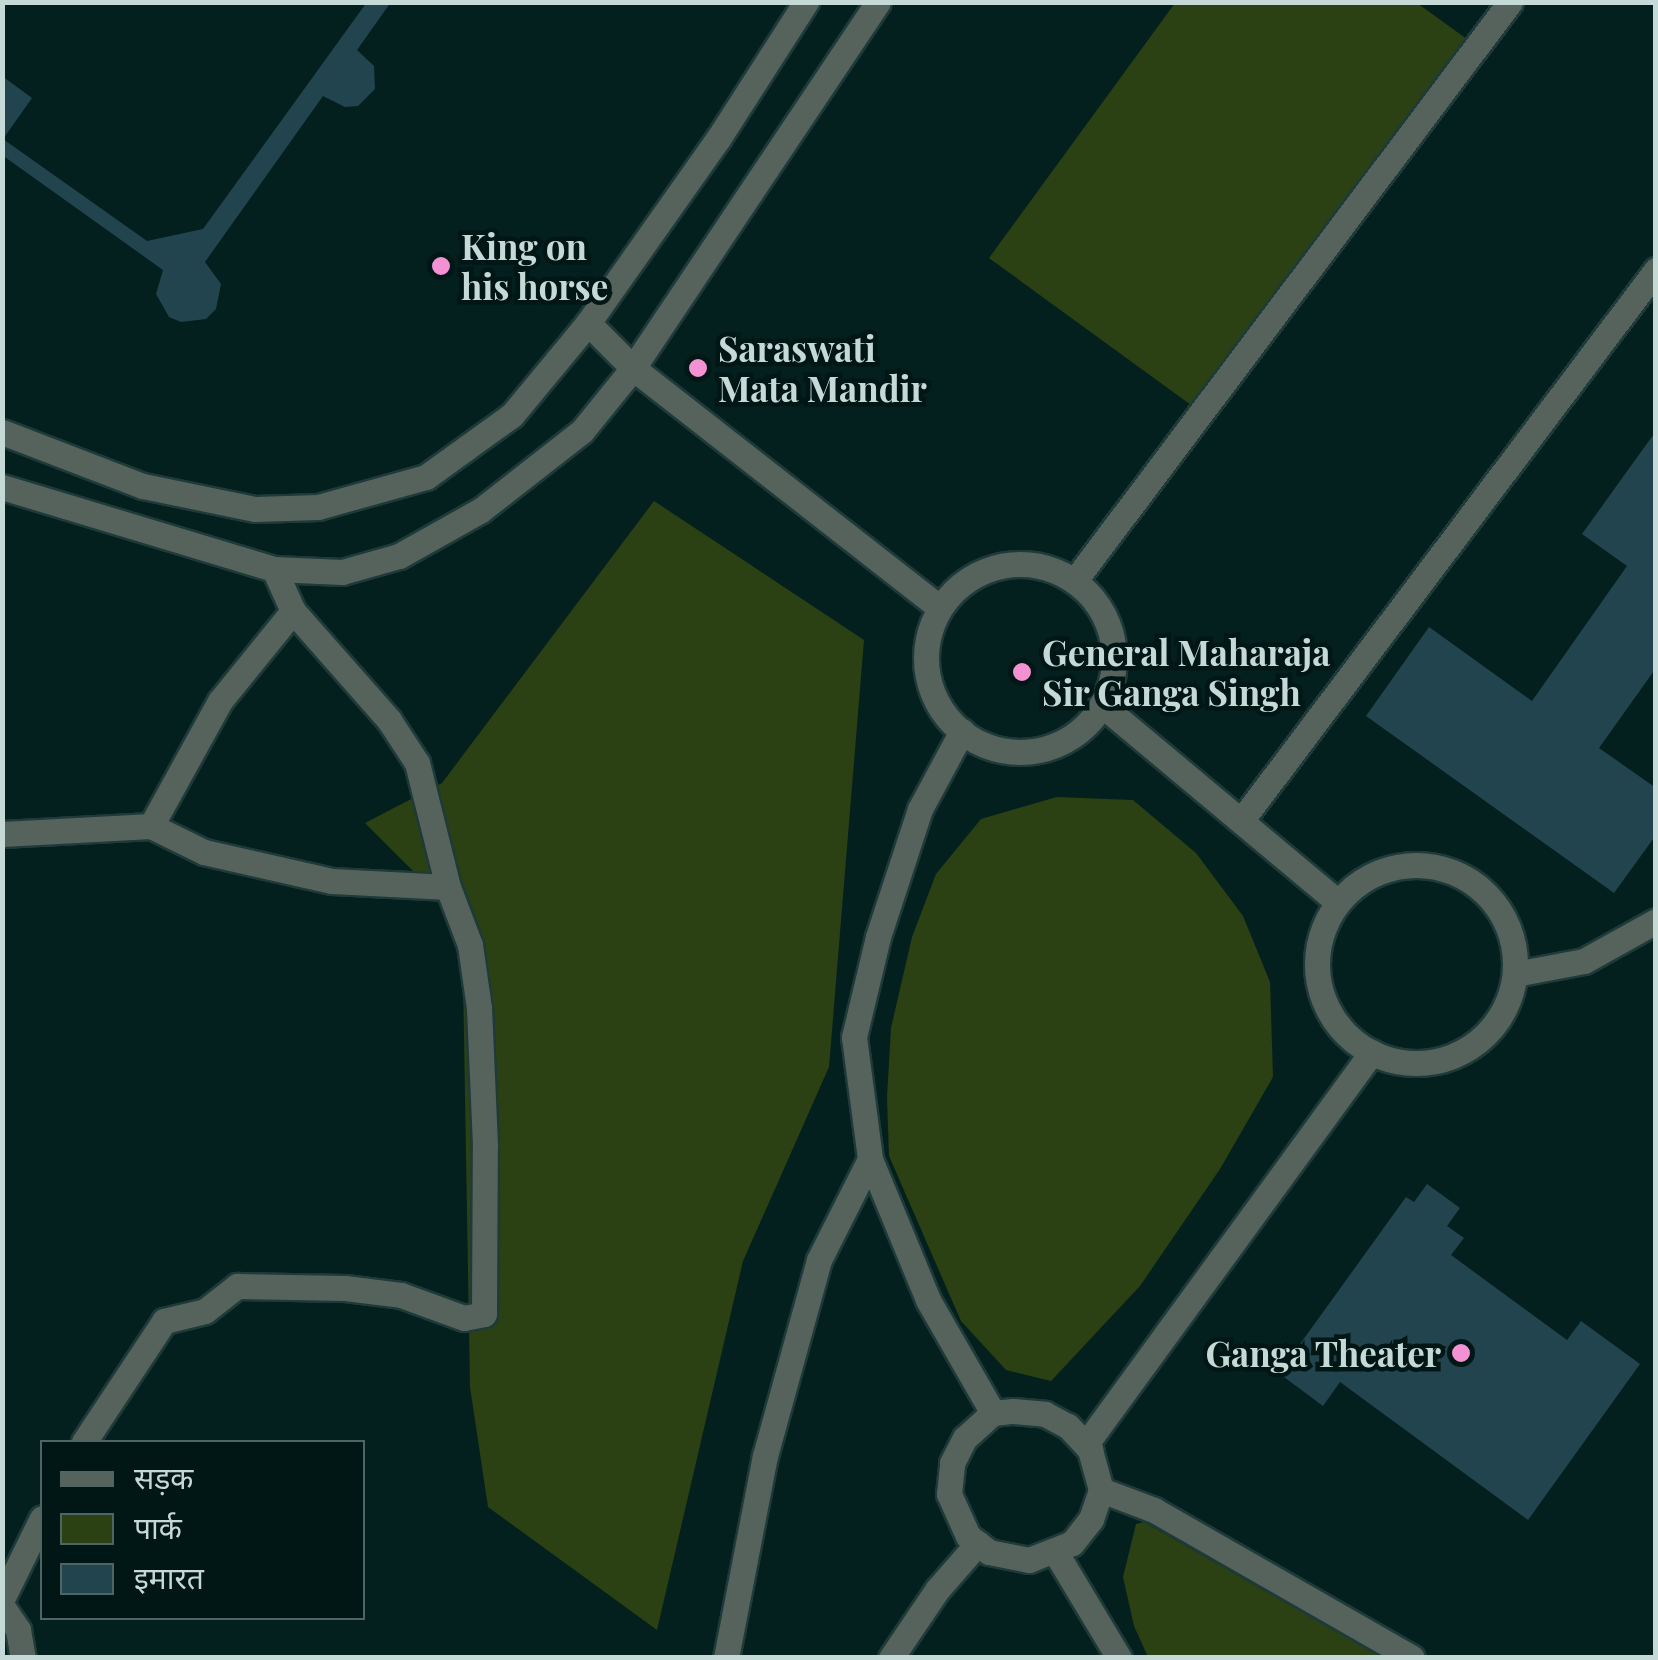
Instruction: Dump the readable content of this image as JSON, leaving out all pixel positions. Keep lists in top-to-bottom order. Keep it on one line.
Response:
{"places":["King on his horse","Saraswati Mata Mandir","General Maharaja Sir Ganga Singh","Ganga Theater"],"legend":["सड़क","पार्क","इमारत"]}
